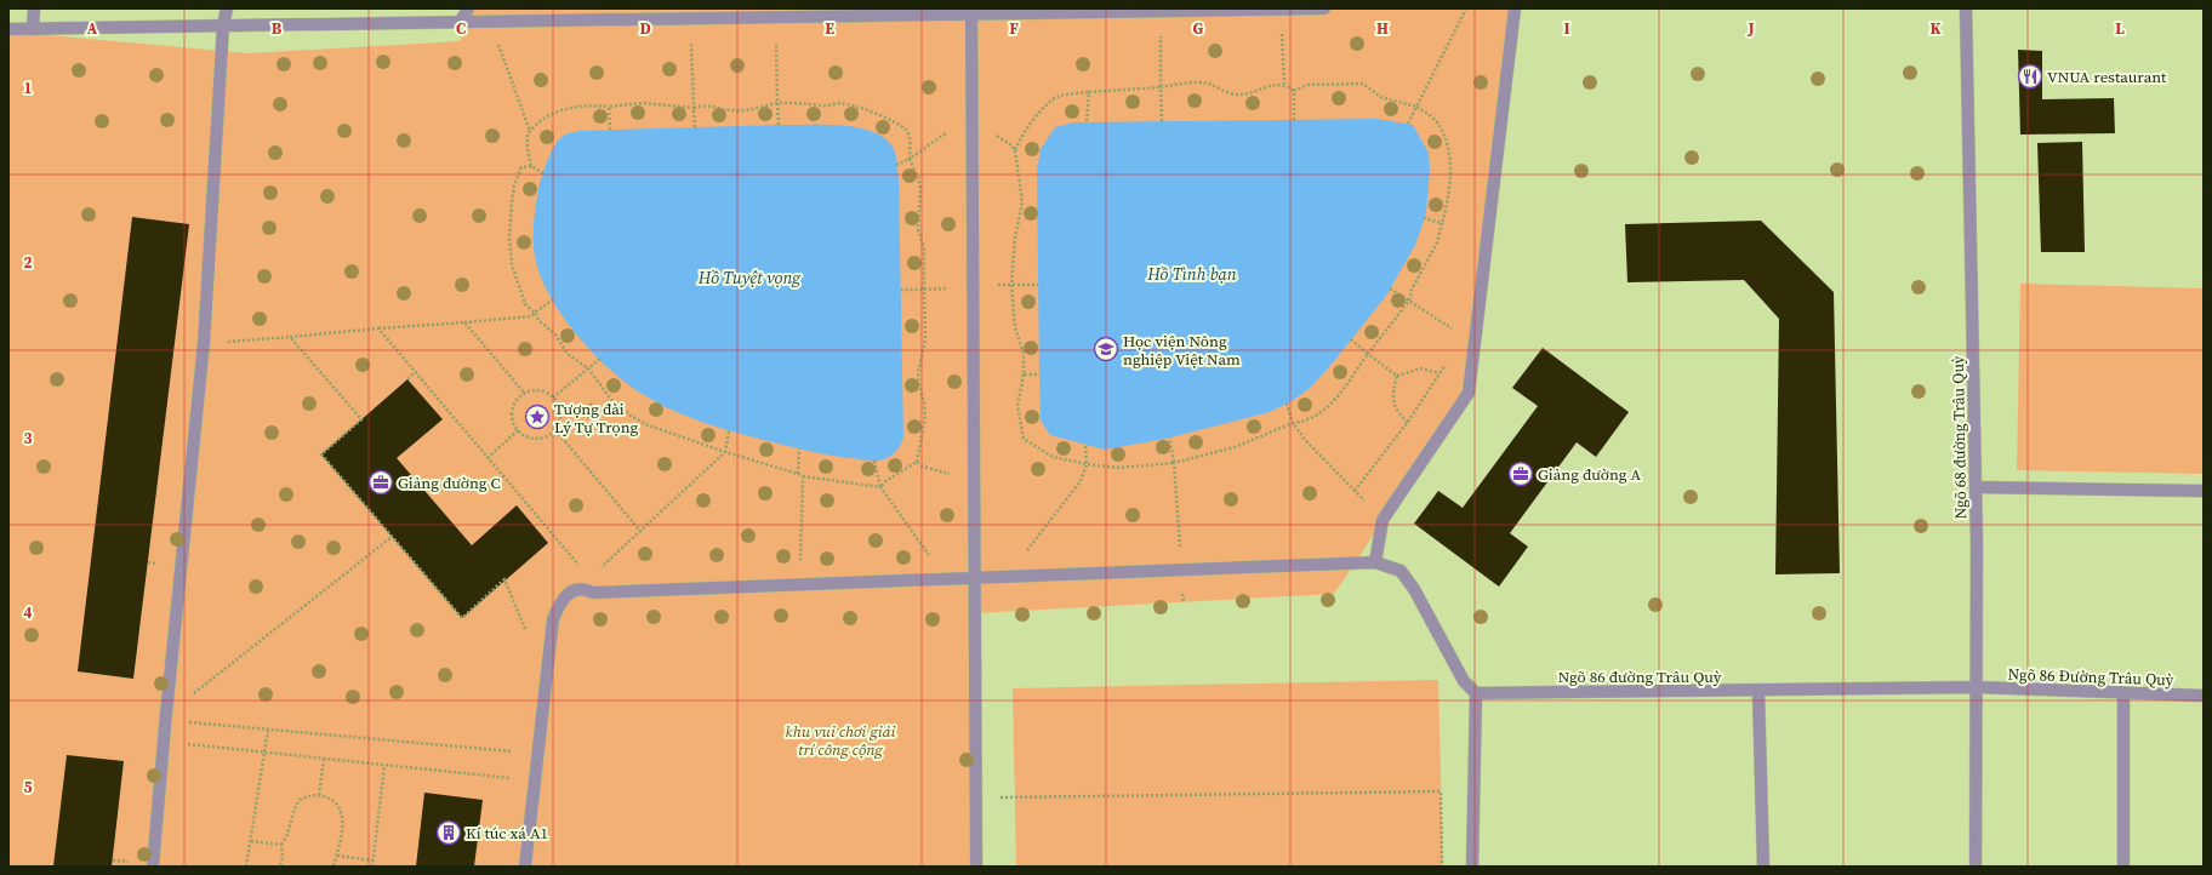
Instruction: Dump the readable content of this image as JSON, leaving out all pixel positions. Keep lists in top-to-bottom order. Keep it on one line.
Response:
{"streets":{"street":["Ngõ 68 đường Trâu Quỳ","Ngõ 86 đường Trâu Quỳ","Ngõ 86 Đường Trâu Quỳ"]},"crossings":[["Ngõ 68 đường Trâu Quỳ","Ngõ 86 đường Trâu Quỳ"],["Ngõ 68 đường Trâu Quỳ","Ngõ 86 Đường Trâu Quỳ"],["Ngõ 86 đường Trâu Quỳ","Ngõ 86 Đường Trâu Quỳ"]],"water":["Hồ Tình bạn","Hồ Tuyệt vọng"],"parks":["khu vui chơi giải trí công cộng"],"places":{"restaurant":["VNUA restaurant"],"school or university":["Học viện Nông nghiệp Việt Nam"],"place":["Tượng đài Lý Tự Trọng"],"office":["Giảng đường A","Giảng đường C"],"building":["Kí túc xá A1"]},"grid":{"columns":["A","B","C","D","E","F","G","H","I","J","K","L"],"rows":["1","2","3","4","5"]}}
